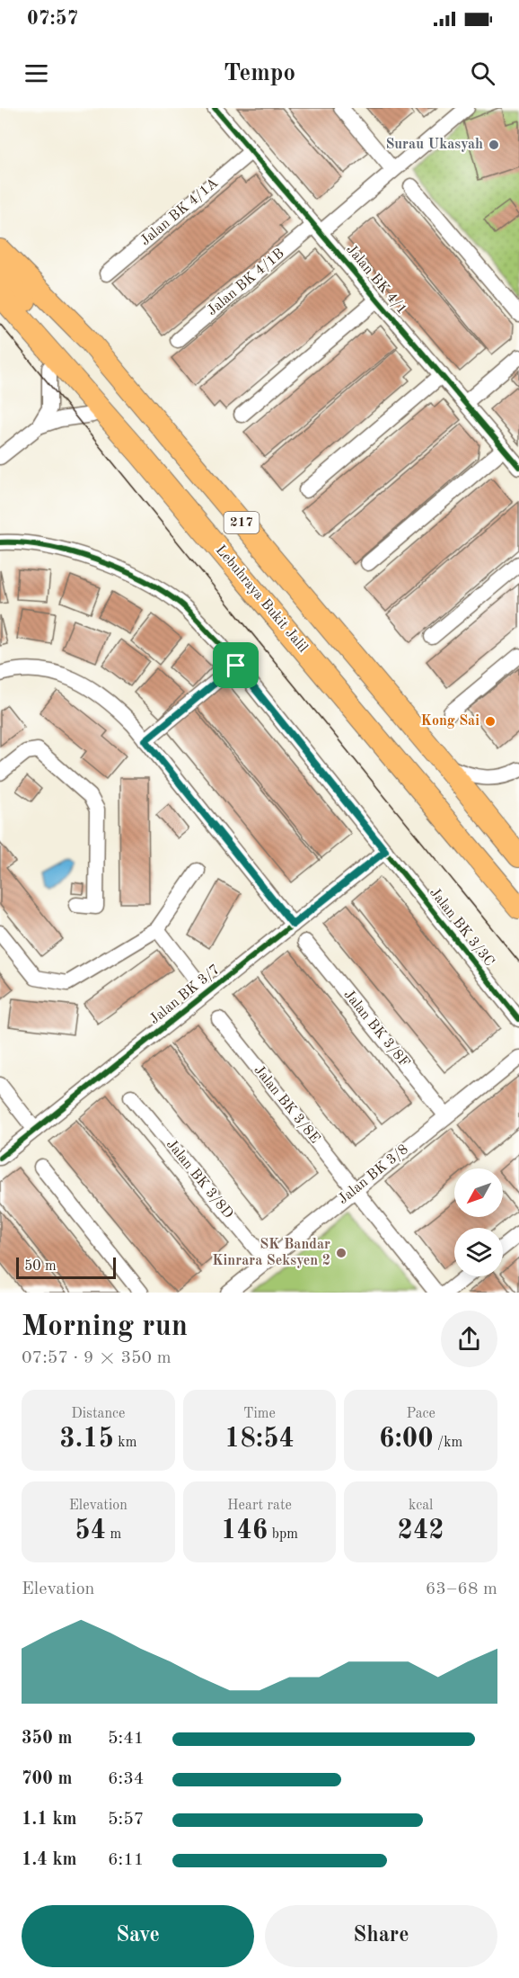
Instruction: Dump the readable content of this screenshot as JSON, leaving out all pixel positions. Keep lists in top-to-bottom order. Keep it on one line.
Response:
{"streets":{"highway":["217","Lebuhraya Bukit Jalil"],"street":["Jalan BK 4/1A","Jalan BK 4/1","Jalan BK 4/1B","Jalan BK 3/3C","Jalan BK 3/7","Jalan BK 3/8F","Jalan BK 3/8E","Jalan BK 3/8","Jalan BK 3/8D"]},"crossings":[["Jalan BK 4/1A","Jalan BK 4/1"],["Jalan BK 4/1","Jalan BK 4/1B"],["Jalan BK 3/3C","Jalan BK 3/7"],["Jalan BK 3/8F","Jalan BK 3/8"],["Jalan BK 3/8E","Jalan BK 3/8"],["Jalan BK 3/8","Jalan BK 3/8D"]],"places":["Surau Ukasyah","Kong Sai","SK Bandar Kinrara Seksyen 2"],"scale_bar":"50 m","north":"bottom left","page":{"status":"07:57","header":"Tempo","scale":"50 m","heading":["Morning run","07:57 · 9 × 350 m"],"stats":[["Distance","3.15 km"],["Time","18:54"],["Pace","6:00 /km"],["Elevation","54 m"],["Heart rate","146 bpm"],["kcal","242"]],"chart":["Elevation","63–68 m"],"list":[{"name":"350 m","note":"5:41"},{"name":"700 m","note":"6:34"},{"name":"1.1 km","note":"5:57"},{"name":"1.4 km","note":"6:11"}],"buttons":["Save","Share"]}}
